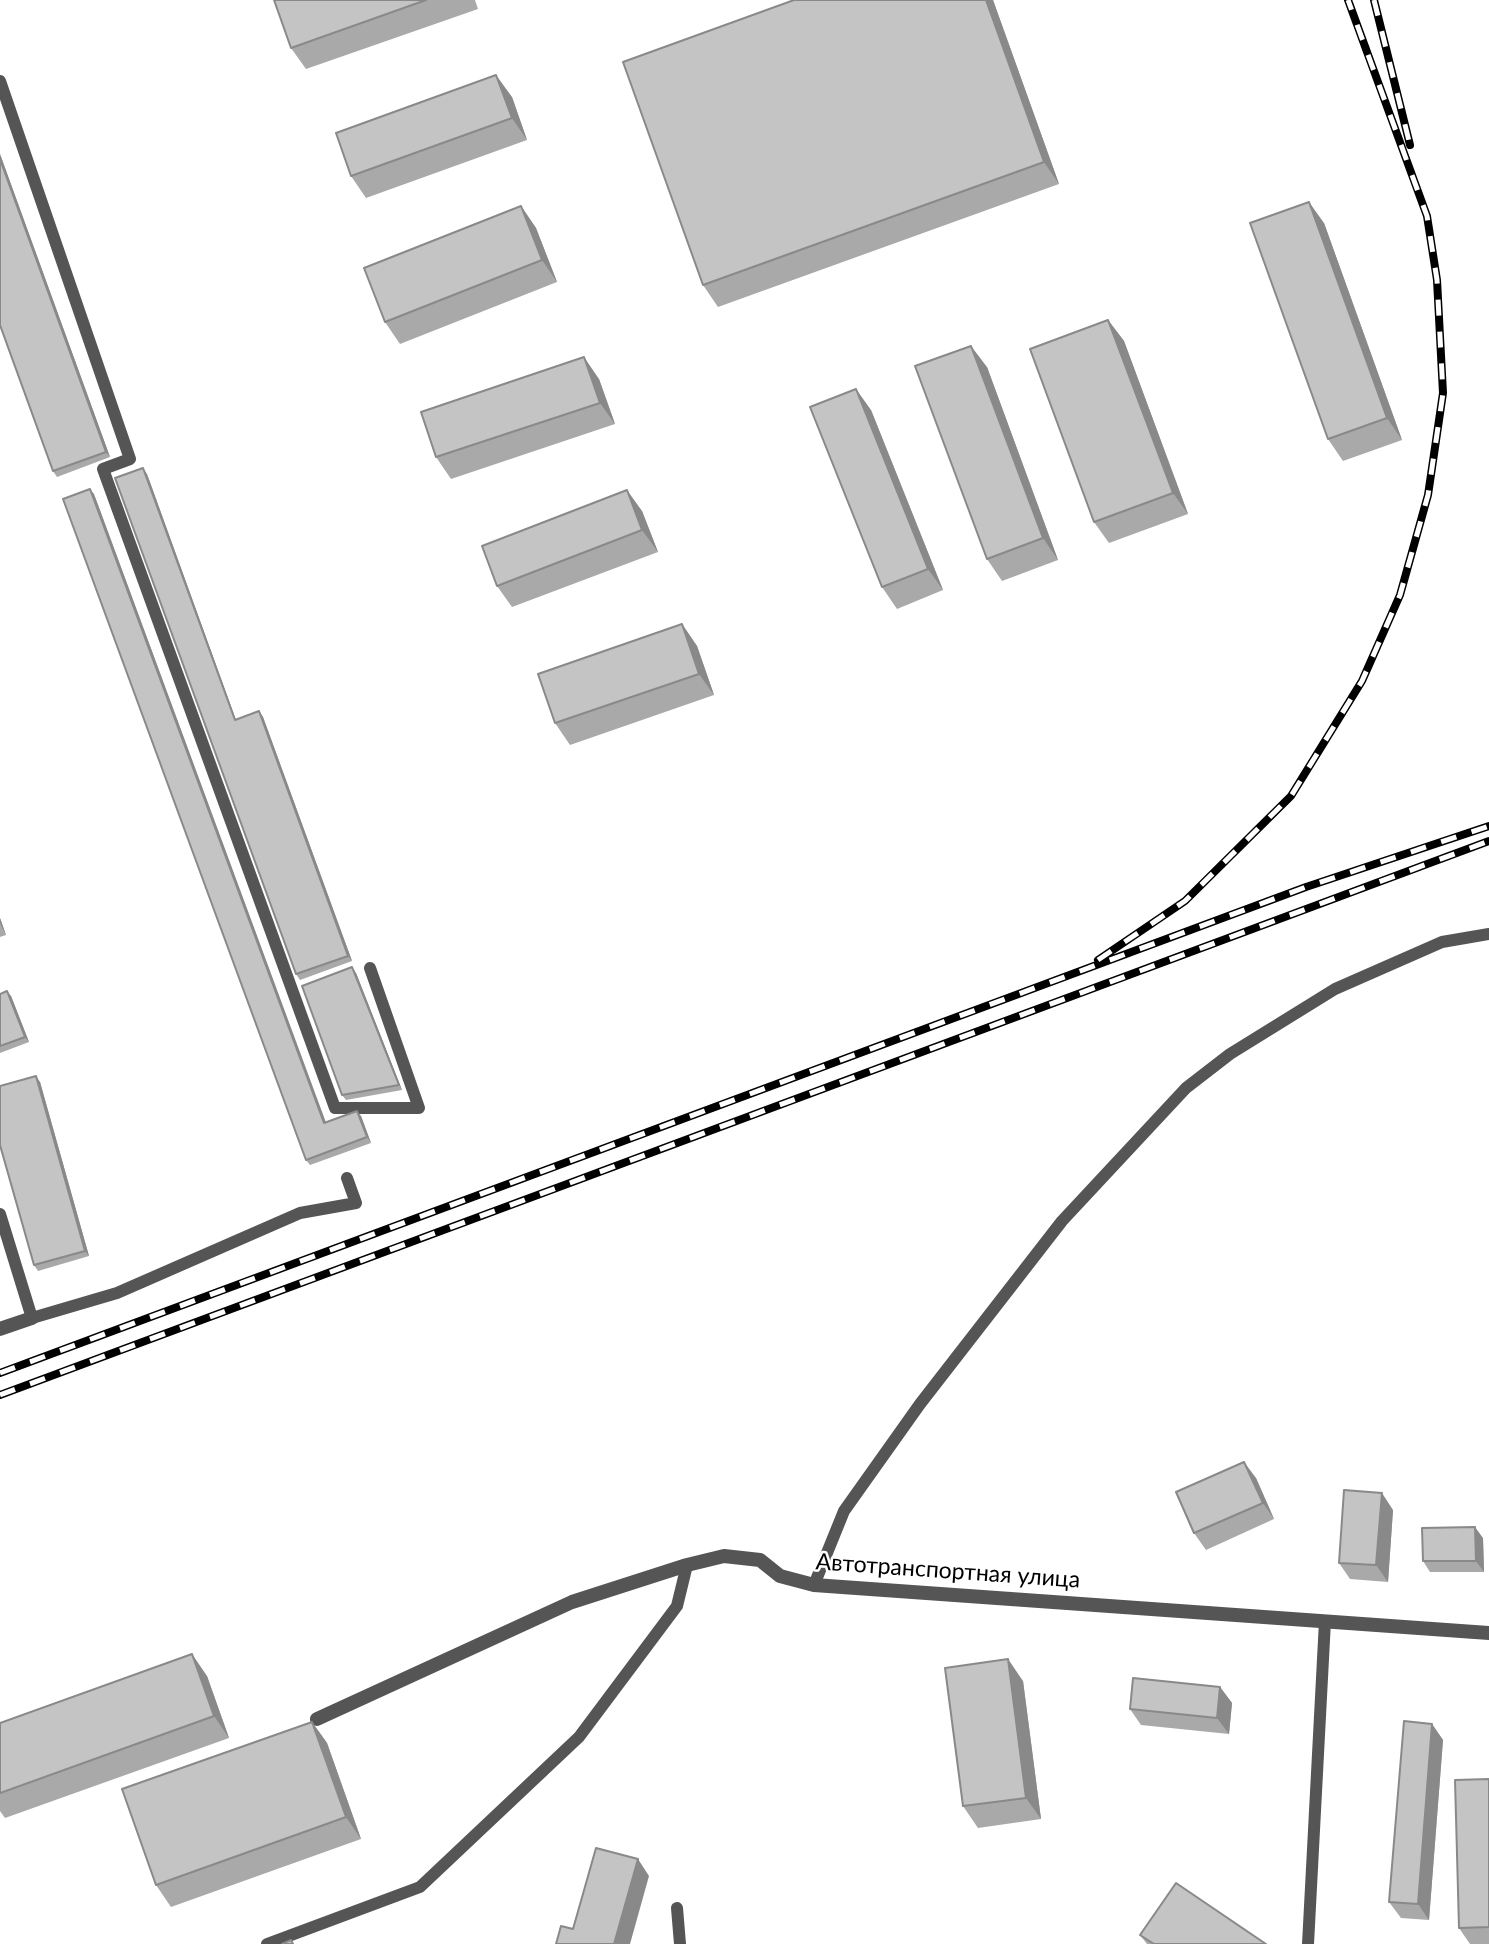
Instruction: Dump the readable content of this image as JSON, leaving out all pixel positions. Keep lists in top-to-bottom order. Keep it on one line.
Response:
{"streets":{"street":["Автотранспортная улица"]}}
